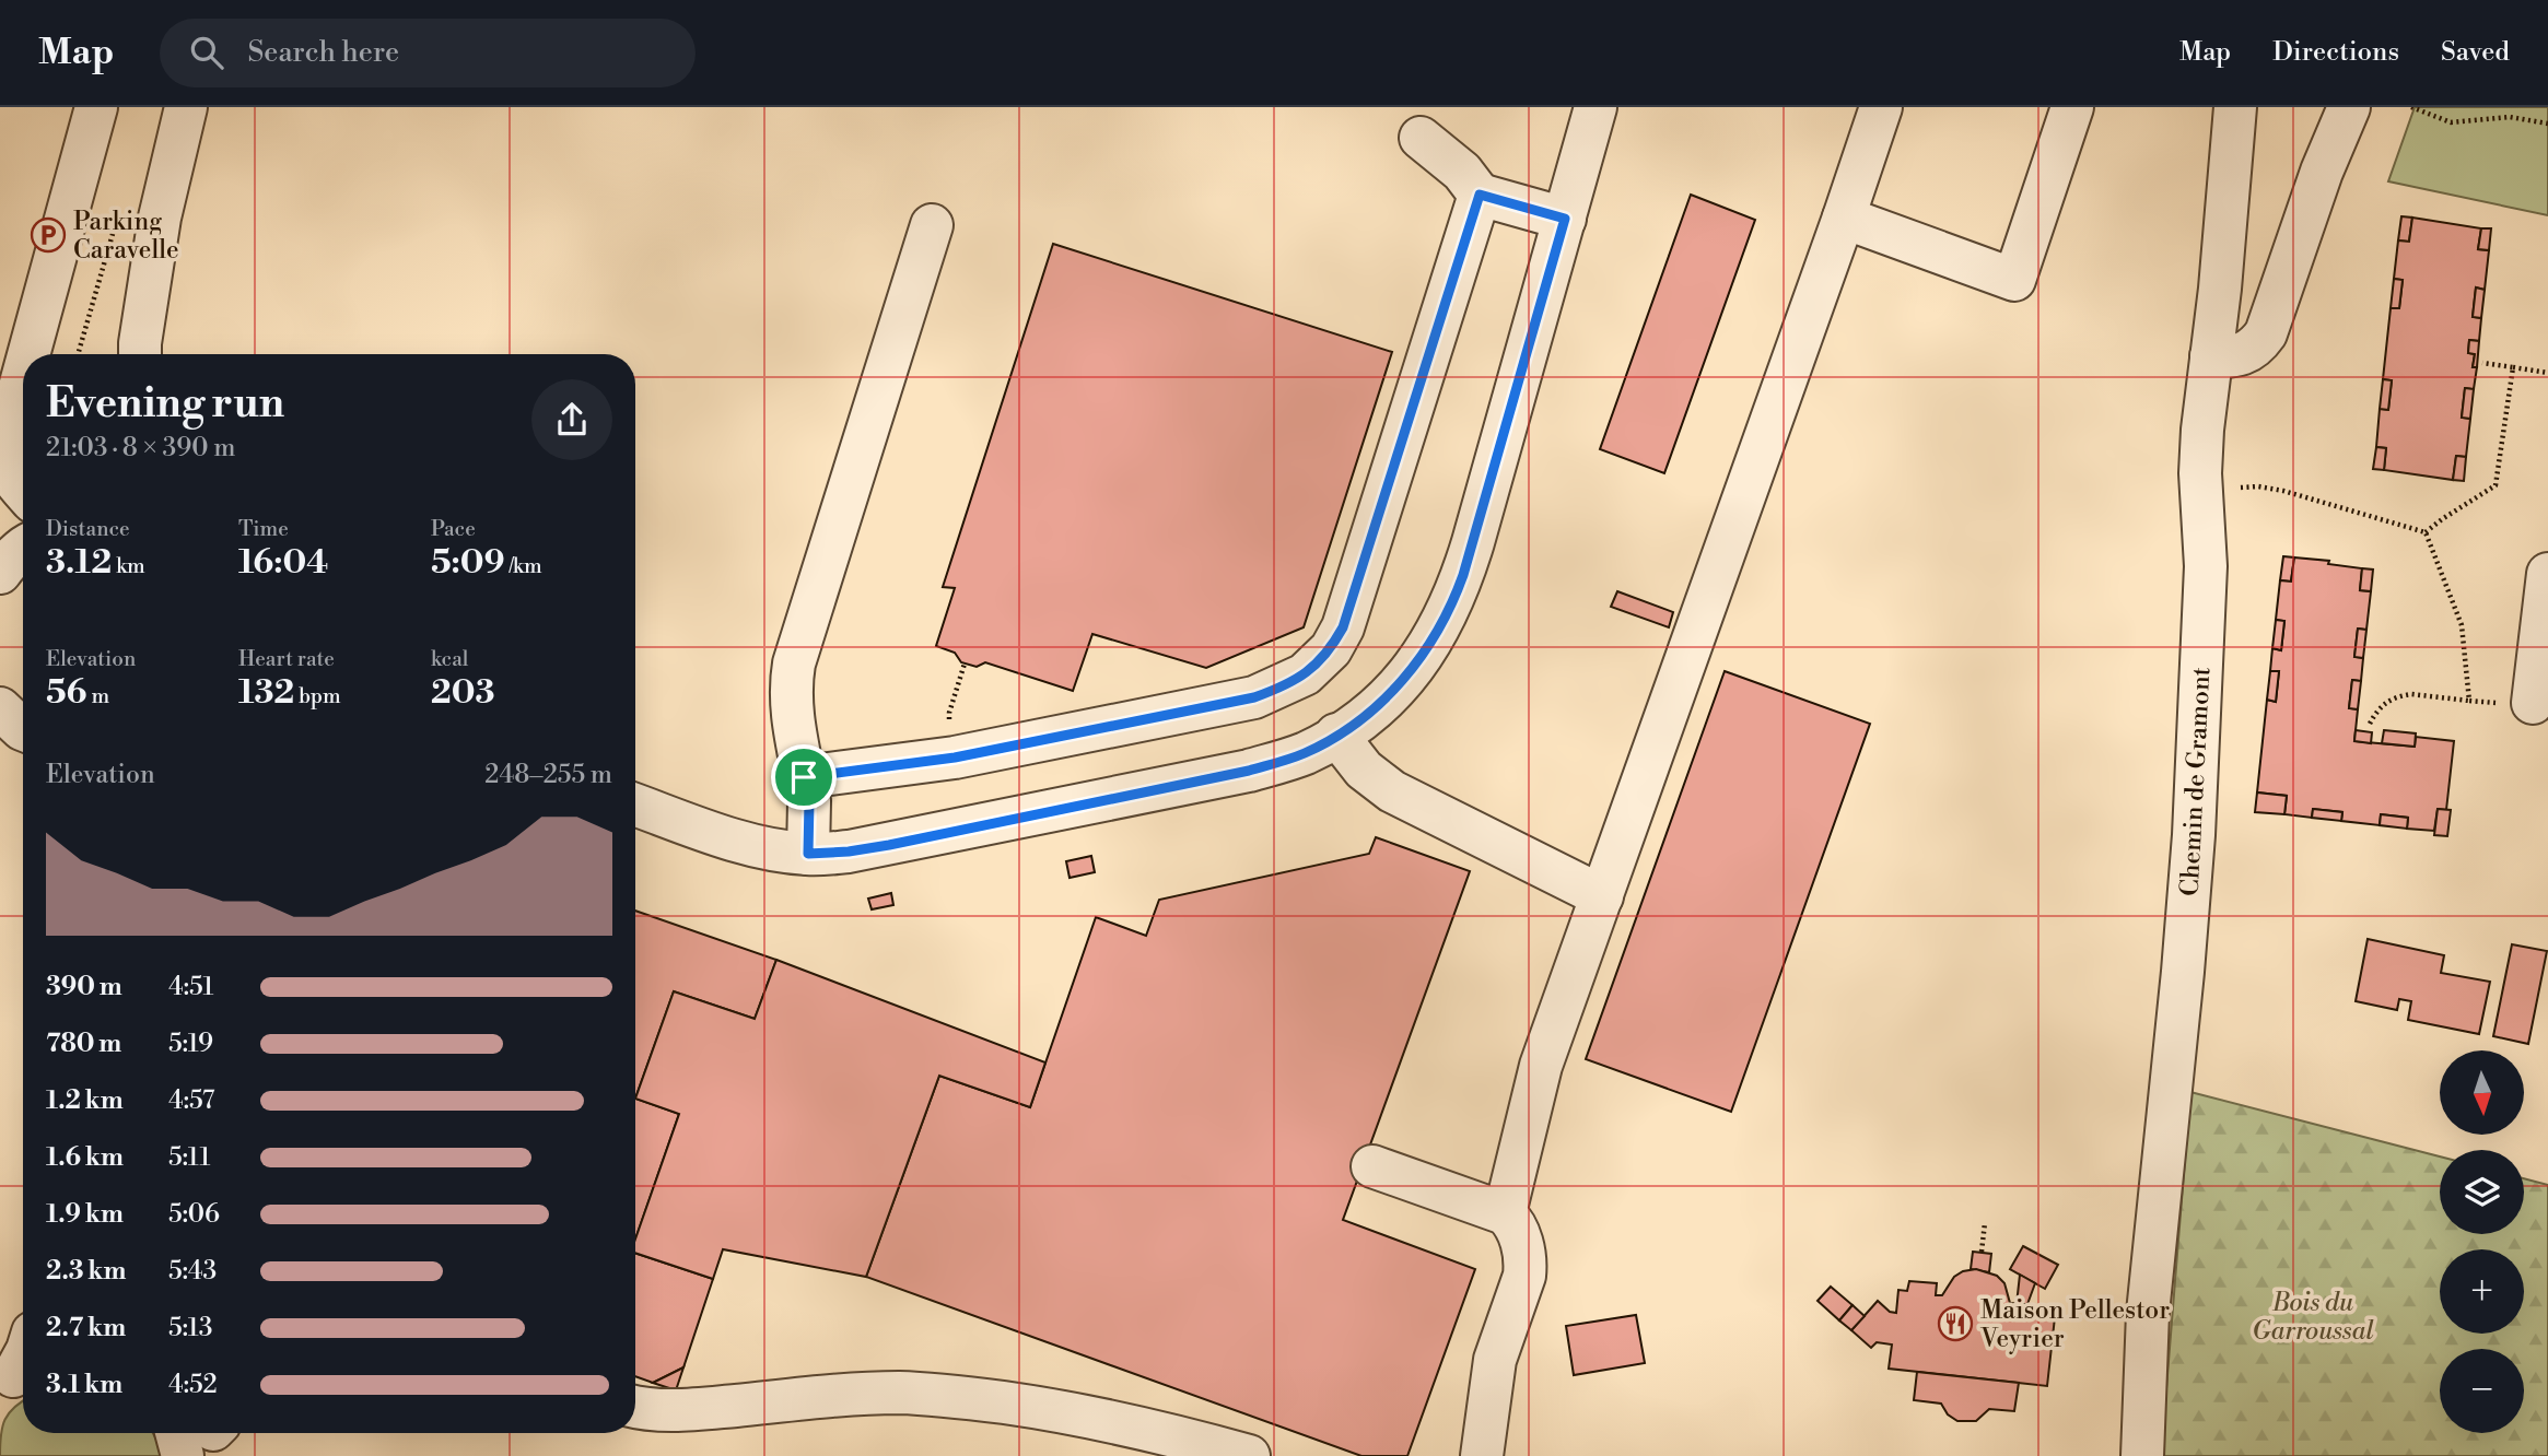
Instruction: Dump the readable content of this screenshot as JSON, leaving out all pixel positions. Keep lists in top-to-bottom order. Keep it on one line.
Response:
{"streets":{"street":["Chemin de Gramont"]},"parks":["Bois du Garroussal"],"places":{"parking":["Parking Caravelle"],"restaurant":["Maison Pellestor Veyrier"]},"north":"bottom","page":{"header":"Map","search":"Search here","nav":["Map","Directions","Saved"],"heading":["Evening run","21:03 · 8 × 390 m"],"stats":[["Distance","3.12 km"],["Time","16:04"],["Pace","5:09 /km"],["Elevation","56 m"],["Heart rate","132 bpm"],["kcal","203"]],"chart":["Elevation","248–255 m"],"list":[{"name":"390 m","note":"4:51"},{"name":"780 m","note":"5:19"},{"name":"1.2 km","note":"4:57"},{"name":"1.6 km","note":"5:11"},{"name":"1.9 km","note":"5:06"},{"name":"2.3 km","note":"5:43"},{"name":"2.7 km","note":"5:13"},{"name":"3.1 km","note":"4:52"}],"map_buttons":["+","−"]}}
